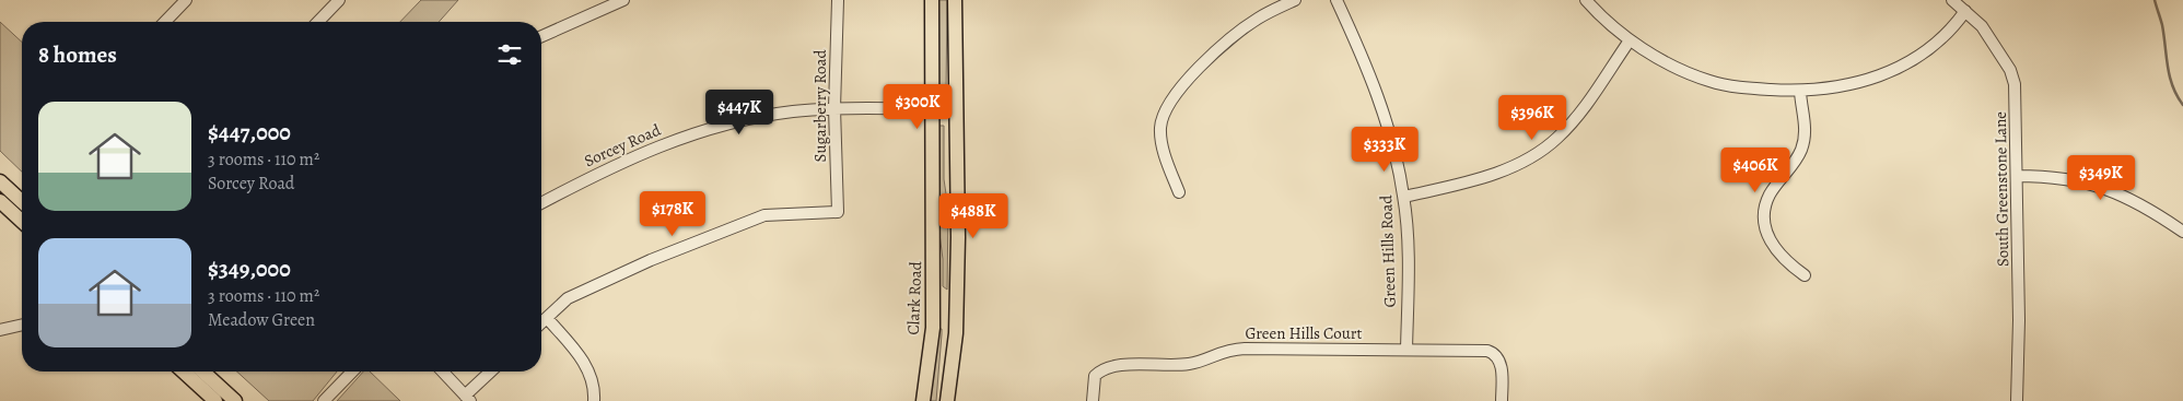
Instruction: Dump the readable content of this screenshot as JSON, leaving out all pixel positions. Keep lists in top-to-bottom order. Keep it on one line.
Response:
{"streets":{"main road":["Clark Road"],"street":["Sugarberry Road","Sorcey Road","South Greenstone Lane","Green Hills Road","Green Hills Court"]},"crossings":[["Sugarberry Road","Sorcey Road"],["Sorcey Road","Clark Road"],["Green Hills Road","Green Hills Court"]],"page":{"heading":"8 homes","price":["$300K","$447K","$396K","$333K","$406K","$349K","$178K","$488K"],"list":[{"name":"$447,000","note":"3 rooms · 110 m² · Sorcey Road"},{"name":"$349,000","note":"3 rooms · 110 m² · Meadow Green"}]}}
